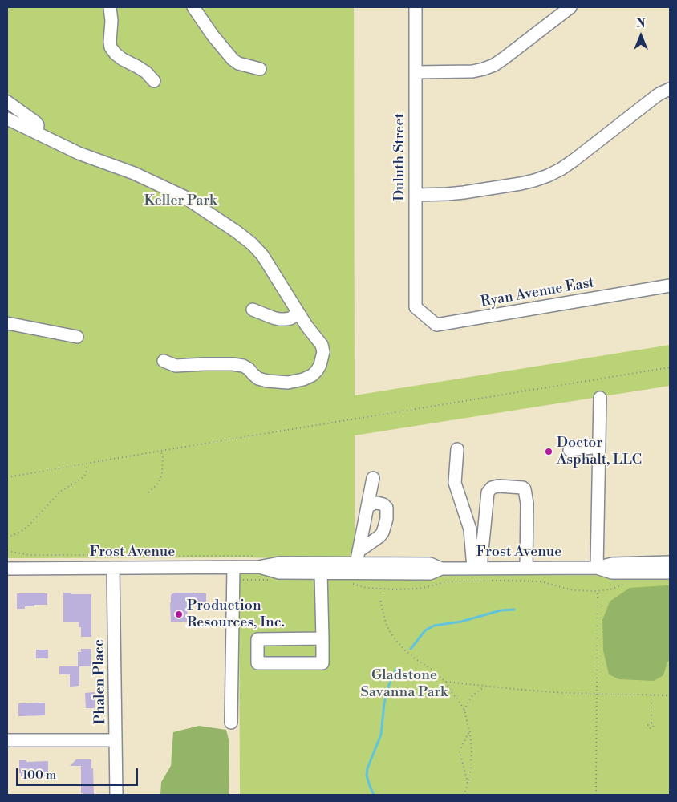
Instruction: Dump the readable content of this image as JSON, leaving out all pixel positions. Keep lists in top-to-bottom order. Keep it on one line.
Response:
{"streets":{"street":["Duluth Street","Ryan Avenue East","Frost Avenue","Phalen Place"]},"crossings":[["Duluth Street","Ryan Avenue East"],["Frost Avenue","Phalen Place"]],"parks":["Keller Park","Gladstone Savanna Park"],"places":["Doctor Asphalt, LLC","Production Resources, Inc."],"scale_bar":"100 m","north":"top"}
